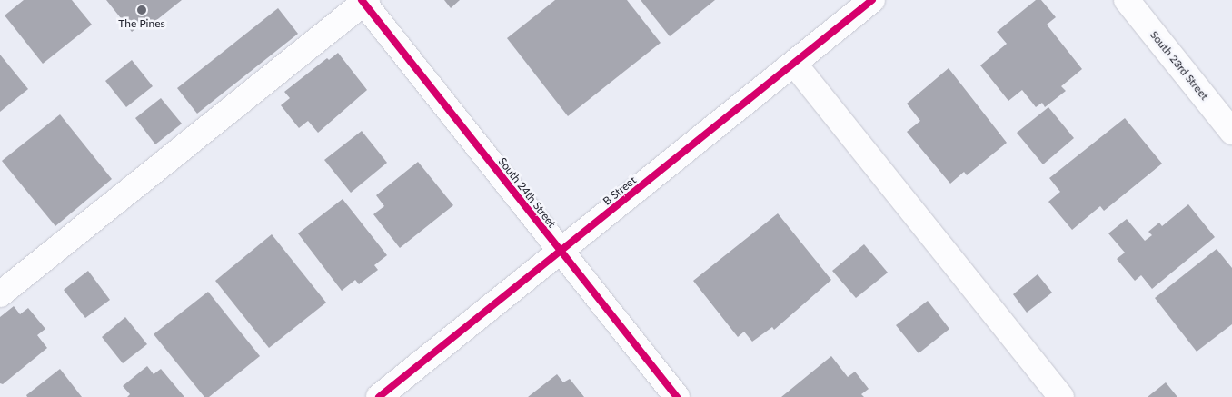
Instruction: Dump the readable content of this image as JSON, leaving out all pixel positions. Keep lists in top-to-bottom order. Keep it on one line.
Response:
{"streets":{"street":["South 23rd Street","B Street","South 24th Street"]},"crossings":[["B Street","South 24th Street"]],"places":["The Pines"]}
